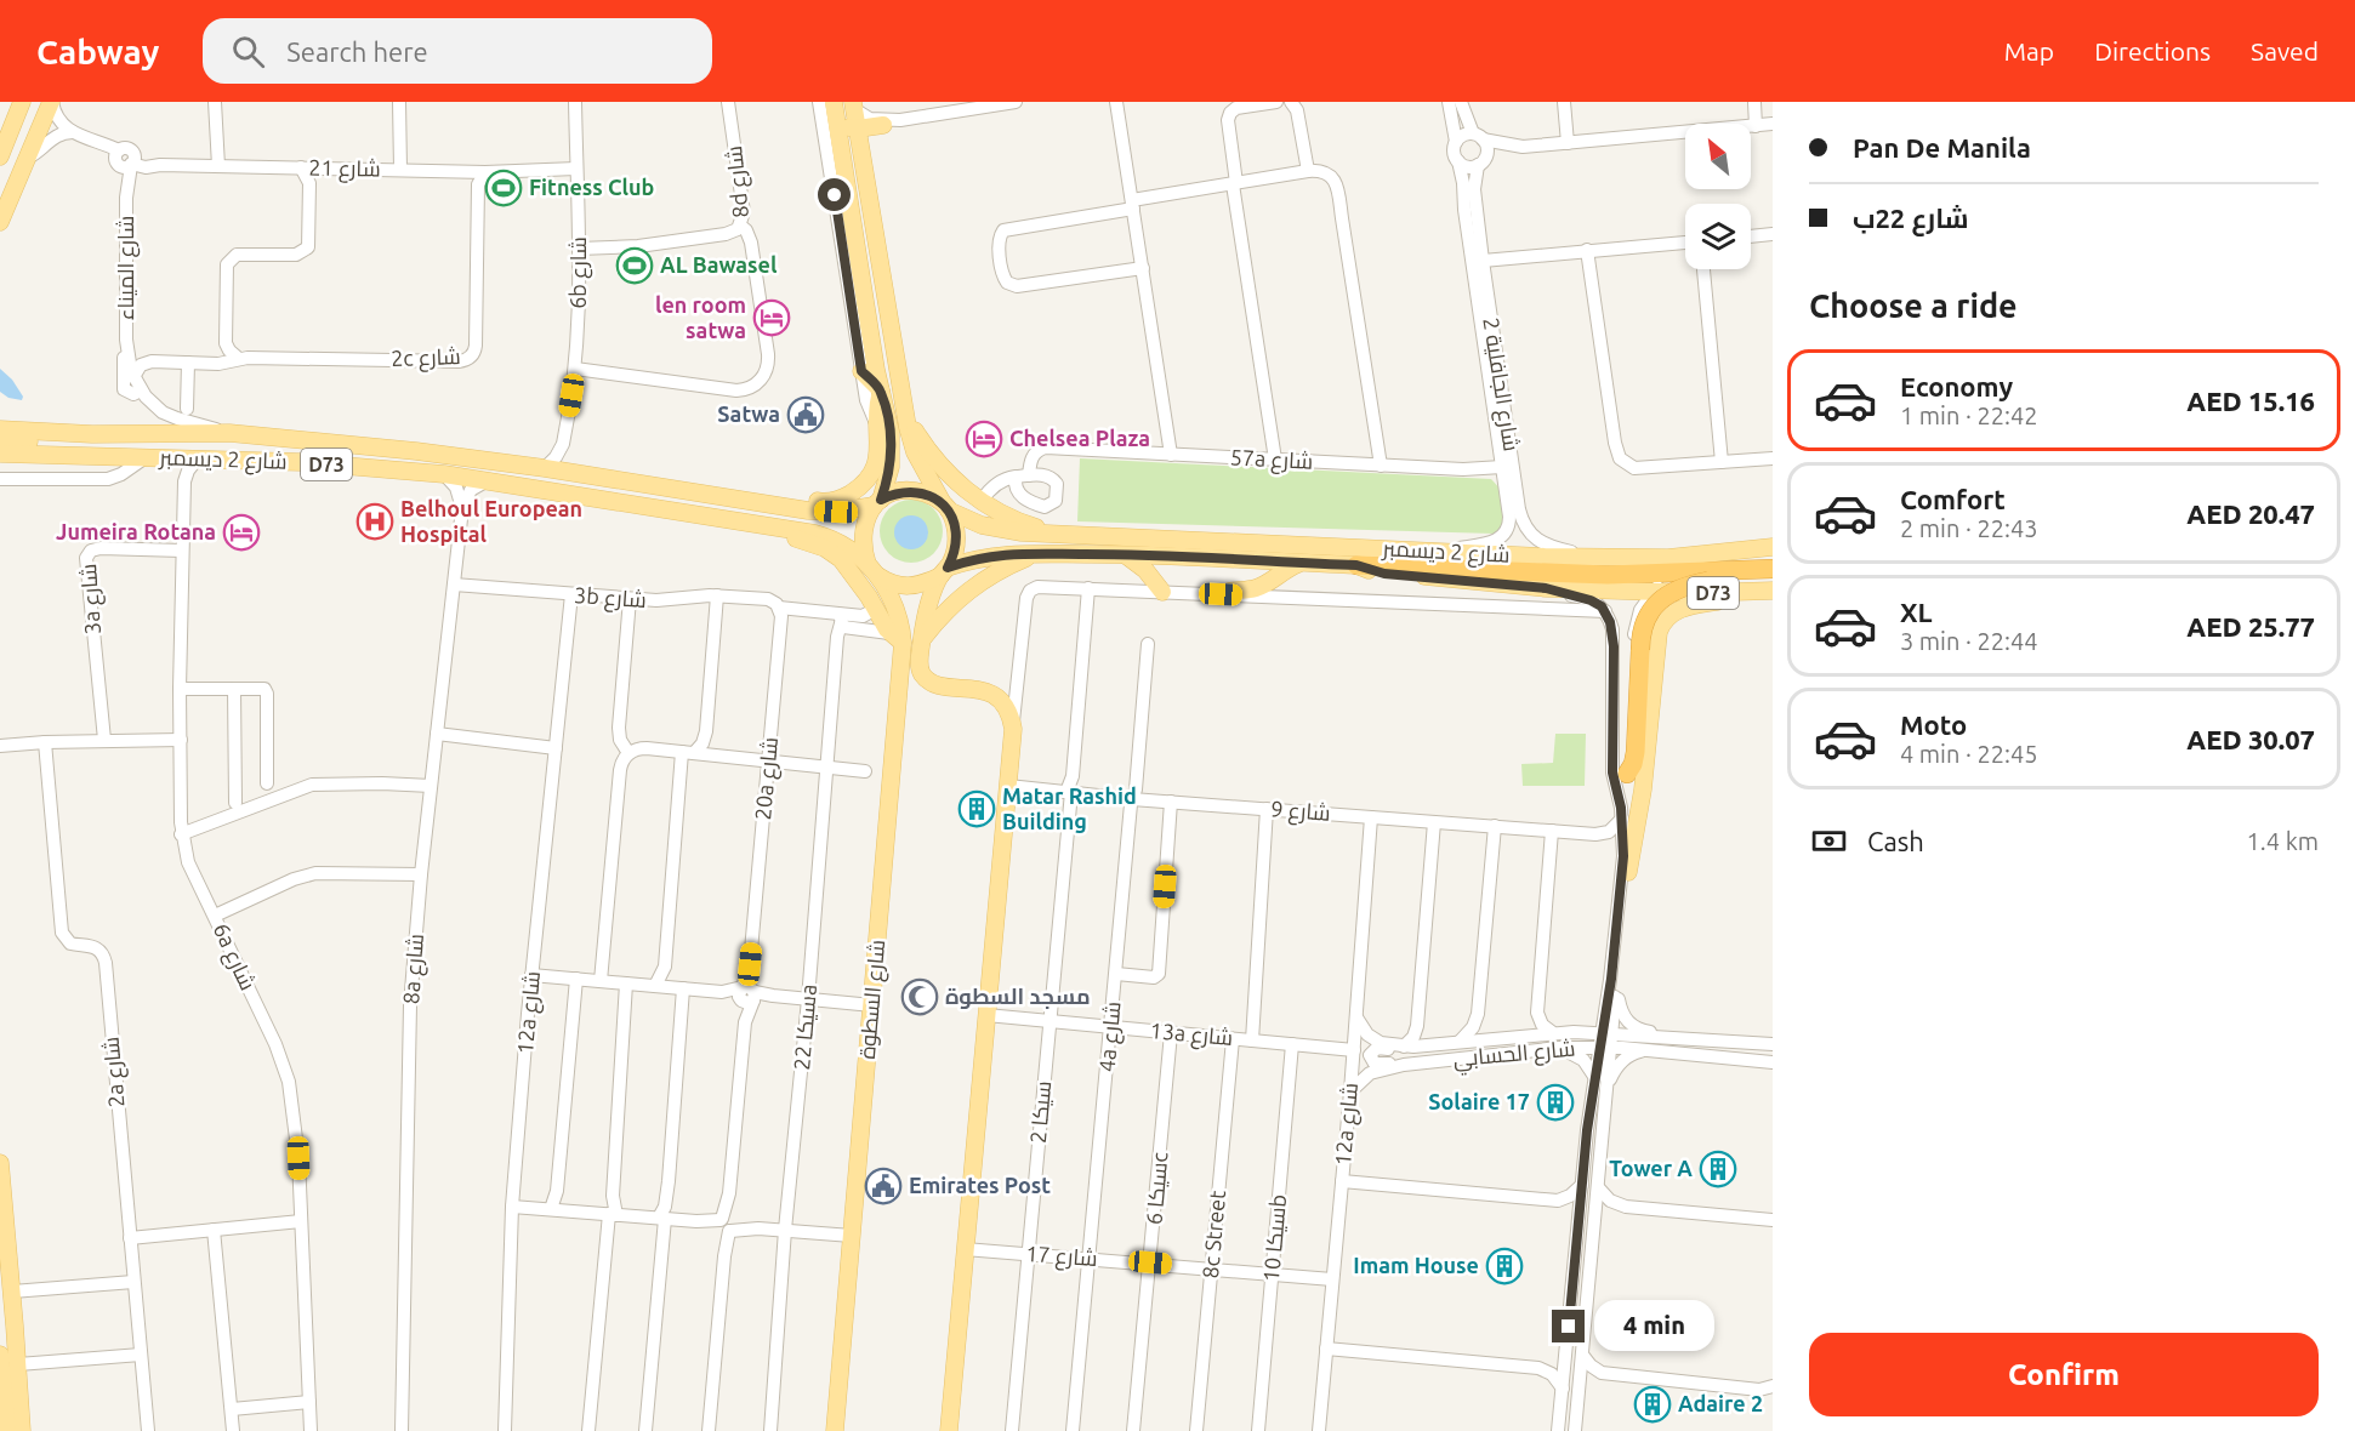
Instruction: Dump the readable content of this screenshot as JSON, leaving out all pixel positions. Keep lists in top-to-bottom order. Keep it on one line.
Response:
{"streets":{"main road":["شارع 2 ديسمبر","D73","شارع السطوة"],"street":["شارع 21","8d شارع","شارع الميناء","6b شارع","2c شارع","شارع الجافلية 2","57a شارع","3b شارع","3a شارع","20a شارع","شارع 9","6a شارع","8a شارع","12a شارع","سيكا 22a","13a شارع","4a شارع","شارع الحسابي","2a شارع","سيكا 2","سيكا 6c","8c Street","سيكا 10b","شارع 17"]},"crossings":[["شارع 21","شارع الميناء"],["شارع 21","6b شارع"],["شارع 21","2c شارع"],["8d شارع","6b شارع"],["شارع الميناء","2c شارع"],["شارع الميناء","شارع 2 ديسمبر"],["6b شارع","شارع 2 ديسمبر"],["شارع الجافلية 2","شارع 2 ديسمبر"],["شارع الجافلية 2","57a شارع"],["شارع 2 ديسمبر","شارع السطوة"],["3b شارع","20a شارع"],["3b شارع","8a شارع"],["3b شارع","12a شارع"],["3a شارع","6a شارع"],["شارع 9","12a شارع"],["شارع 9","4a شارع"],["شارع 9","سيكا 2"],["12a شارع","13a شارع"],["12a شارع","شارع الحسابي"],["12a شارع","شارع 17"],["13a شارع","4a شارع"],["13a شارع","سيكا 2"],["13a شارع","سيكا 6c"],["13a شارع","8c Street"],["13a شارع","سيكا 10b"],["4a شارع","شارع 17"],["سيكا 2","شارع 17"],["سيكا 6c","شارع 17"],["8c Street","شارع 17"],["سيكا 10b","شارع 17"]],"places":{"sports":["Fitness Club","AL Bawasel"],"hotel":["len room satwa","Chelsea Plaza","Jumeira Rotana"],"public building":["Satwa","Emirates Post"],"hospital":["Belhoul European Hospital"],"building":["Matar Rashid Building","Solaire 17","Tower A","Imam House","Adaire 2"],"mosque":["مسجد السطوة"]},"north":"top left","page":{"header":"Cabway","search":"Search here","nav":["Map","Directions","Saved"],"banner":["Pan De Manila","شارع 22ب"],"heading":"Choose a ride","list":[{"name":"Economy","note":"1 min · 22:42","value":"AED 15.16"},{"name":"Comfort","note":"2 min · 22:43","value":"AED 20.47"},{"name":"XL","note":"3 min · 22:44","value":"AED 25.77"},{"name":"Moto","note":"4 min · 22:45","value":"AED 30.07"}],"pay":["Cash","1.4 km"],"bubble":"4 min","buttons":"Confirm"}}
